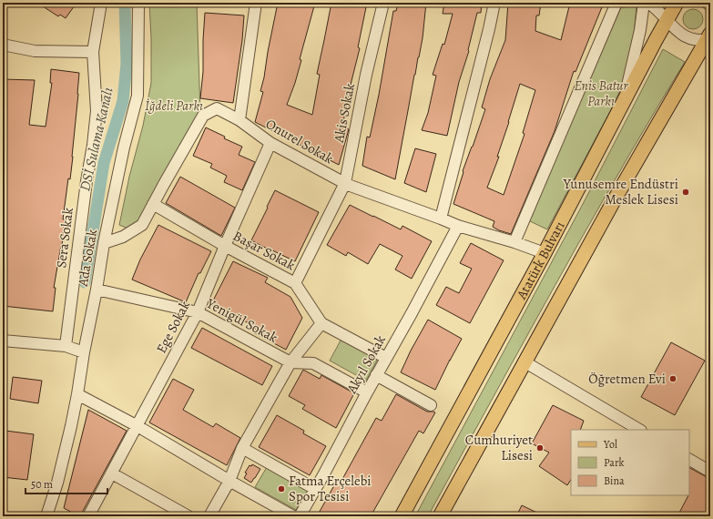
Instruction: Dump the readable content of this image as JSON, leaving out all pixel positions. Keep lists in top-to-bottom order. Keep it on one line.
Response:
{"streets":{"main road":["Atatürk Bulvarı"],"street":["Akis Sokak","Onurel Sokak","Sera Sokak","Başar Sokak","Ada Sokak","Yenigül Sokak","Ege Sokak","Akyıl Sokak"]},"crossings":[["Akis Sokak","Onurel Sokak"],["Akis Sokak","Başar Sokak"],["Onurel Sokak","Başar Sokak"],["Onurel Sokak","Ada Sokak"],["Onurel Sokak","Atatürk Bulvarı"],["Onurel Sokak","Ege Sokak"],["Onurel Sokak","Akyıl Sokak"],["Başar Sokak","Ege Sokak"],["Başar Sokak","Akyıl Sokak"],["Ada Sokak","Yenigül Sokak"],["Yenigül Sokak","Ege Sokak"],["Yenigül Sokak","Akyıl Sokak"]],"water":["DSİ Sulama Kanalı"],"parks":["Enis Batur Parkı","İğdeli Parkı"],"places":["Yunusemre Endüstri Meslek Lisesi","Öğretmen Evi","Cumhuriyet Lisesi","Fatma Erçelebi Spor Tesisi"],"legend":["Yol","Park","Bina"],"scale_bar":"50 m"}
